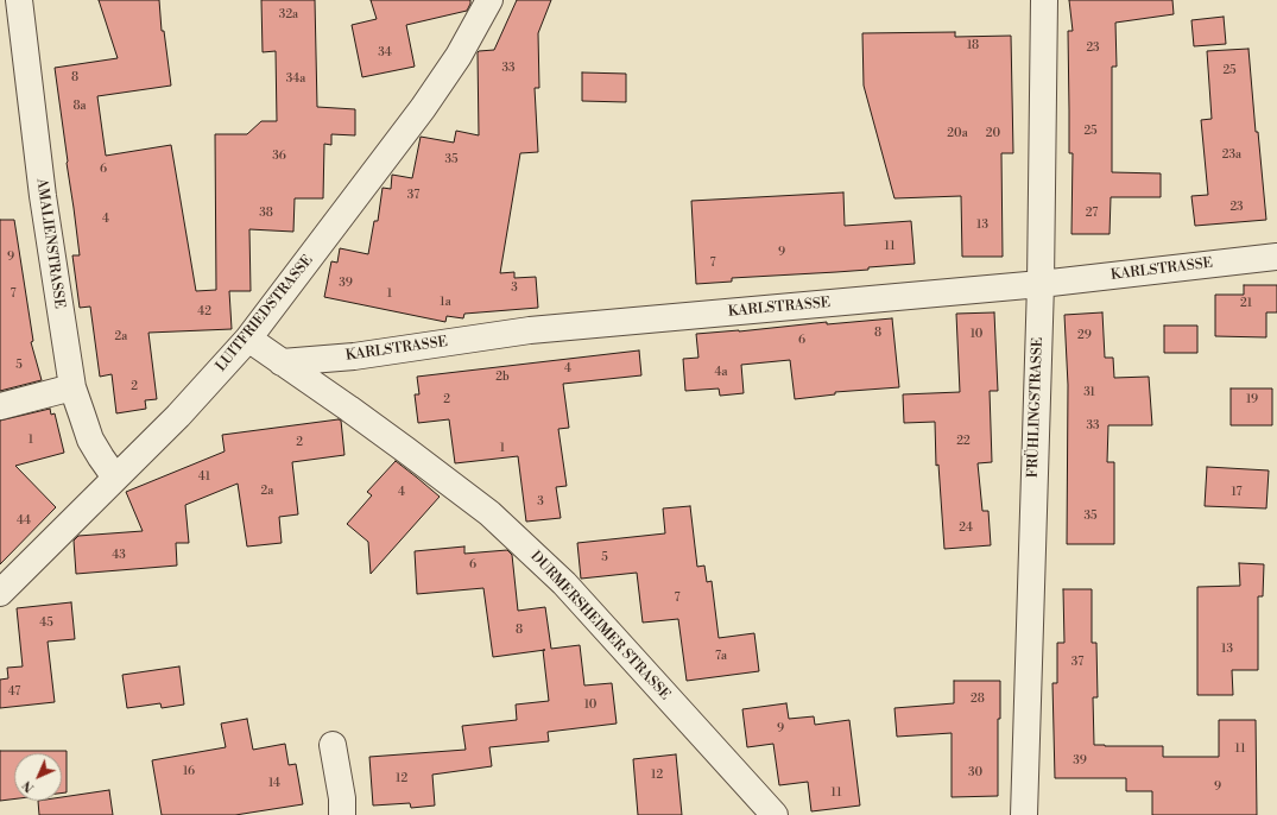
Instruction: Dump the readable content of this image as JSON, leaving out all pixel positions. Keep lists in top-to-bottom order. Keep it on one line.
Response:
{"streets":{"street":["AMALIENSTRASSE","KARLSTRASSE","LUITFRIEDSTRASSE","FRÜHLINGSTRASSE","DURMERSHEIMER STRASSE"]},"crossings":[["AMALIENSTRASSE","LUITFRIEDSTRASSE"],["KARLSTRASSE","FRÜHLINGSTRASSE"],["KARLSTRASSE","DURMERSHEIMER STRASSE"],["LUITFRIEDSTRASSE","DURMERSHEIMER STRASSE"]],"house_numbers":["32a","18","23","34","33","25","8","34a","8a","25","20a","20","23a","36","35","6","37","23","38","27","4","13","11","9","9","7","39","3","7","1","1a","21","42","8","10","29","2a","6","5","4","4a","2b","2","31","2","19","33","1","22","2","1","41","2a","4","17","3","35","44","24","43","5","6","7","45","8","13","7a","37","47","28","10","9","11","39","16","30","12","12","14","9","11"],"north":"bottom left"}
